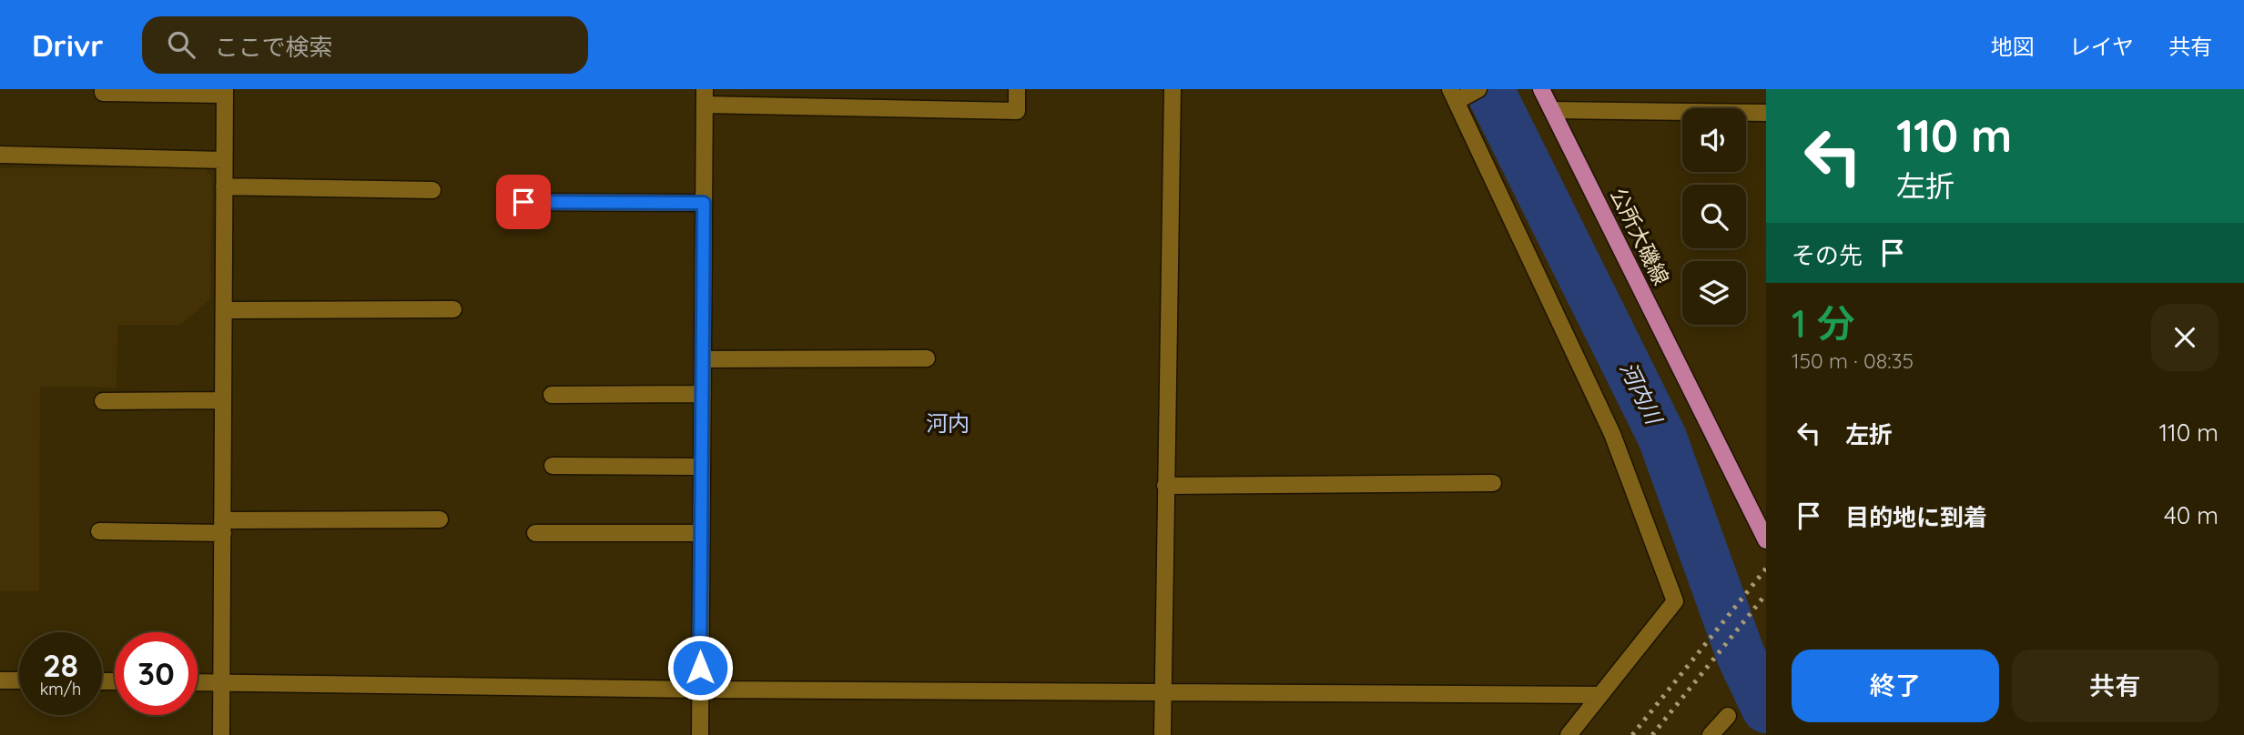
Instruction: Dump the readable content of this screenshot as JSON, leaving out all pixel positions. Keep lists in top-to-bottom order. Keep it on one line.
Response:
{"streets":{"main road":["公所大磯線"]},"districts":["河内"],"water":["河内川"],"page":{"header":"Drivr","search":"ここで検索","nav":["地図","レイヤ","共有"],"turn":["110 m","左折"],"then":"その先","heading":["1 分","150 m · 08:35"],"list":[{"name":"左折","value":"110 m"},{"name":"目的地に到着","value":"40 m"}],"speed":"28 km/h","limit":"30","buttons":["終了","共有"]}}
